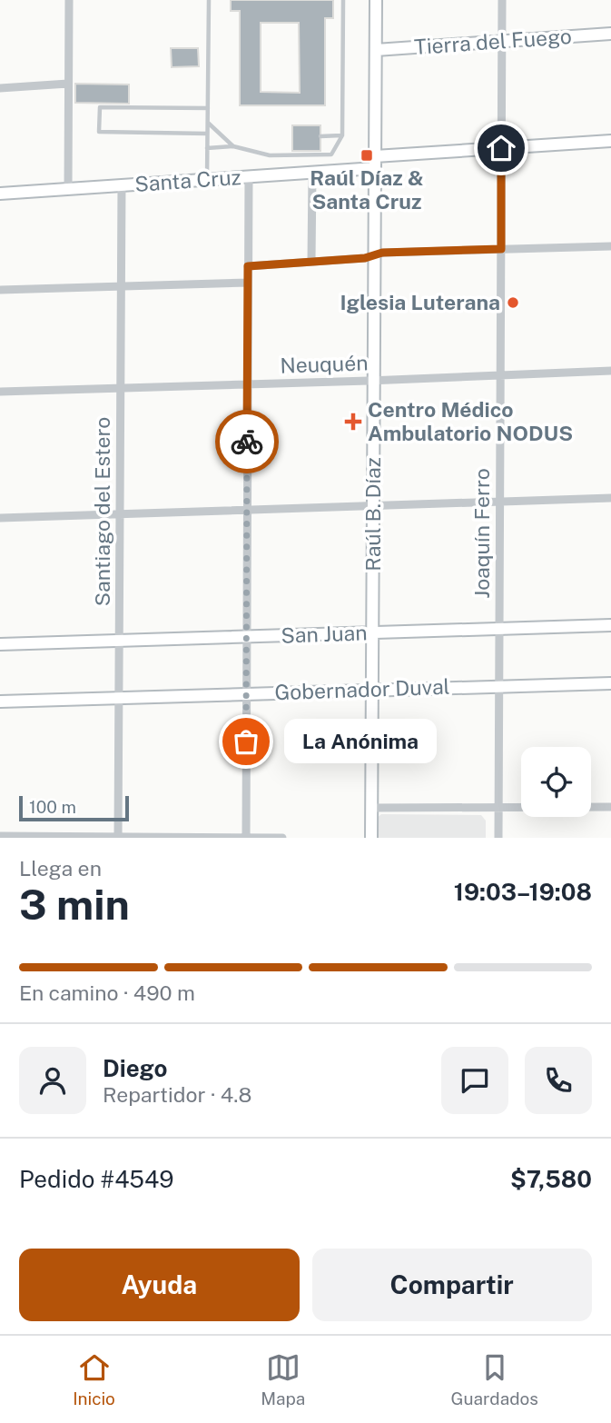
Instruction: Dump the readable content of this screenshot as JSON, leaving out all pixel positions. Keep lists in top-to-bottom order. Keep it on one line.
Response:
{"streets":{"street":["Tierra del Fuego","Santa Cruz","Neuquén","Santiago del Estero","Raúl B. Díaz","Joaquín Ferro","San Juan","Gobernador Duval"]},"crossings":[["Tierra del Fuego","Raúl B. Díaz"],["Tierra del Fuego","Joaquín Ferro"],["Santa Cruz","Santiago del Estero"],["Santa Cruz","Raúl B. Díaz"],["Santa Cruz","Joaquín Ferro"],["Neuquén","Santiago del Estero"],["Neuquén","Raúl B. Díaz"],["Neuquén","Joaquín Ferro"],["Santiago del Estero","San Juan"],["Santiago del Estero","Gobernador Duval"],["Raúl B. Díaz","San Juan"],["Raúl B. Díaz","Gobernador Duval"],["Joaquín Ferro","San Juan"],["Joaquín Ferro","Gobernador Duval"]],"places":{"transit":["Raúl Díaz & Santa Cruz"],"other":["Iglesia Luterana","La Anónima"],"health":["Centro Médico Ambulatorio NODUS"]},"scale_bar":"100 m","page":{"bubble":"La Anónima","scale":"100 m","heading":["3 min","Llega en","19:03–19:08"],"panel":["Diego","Repartidor · 4.8","Pedido #4549","$7,580"],"bar":"En camino · 490 m","buttons":["Ayuda","Compartir"],"tabs":["Inicio","Mapa","Guardados"]}}
